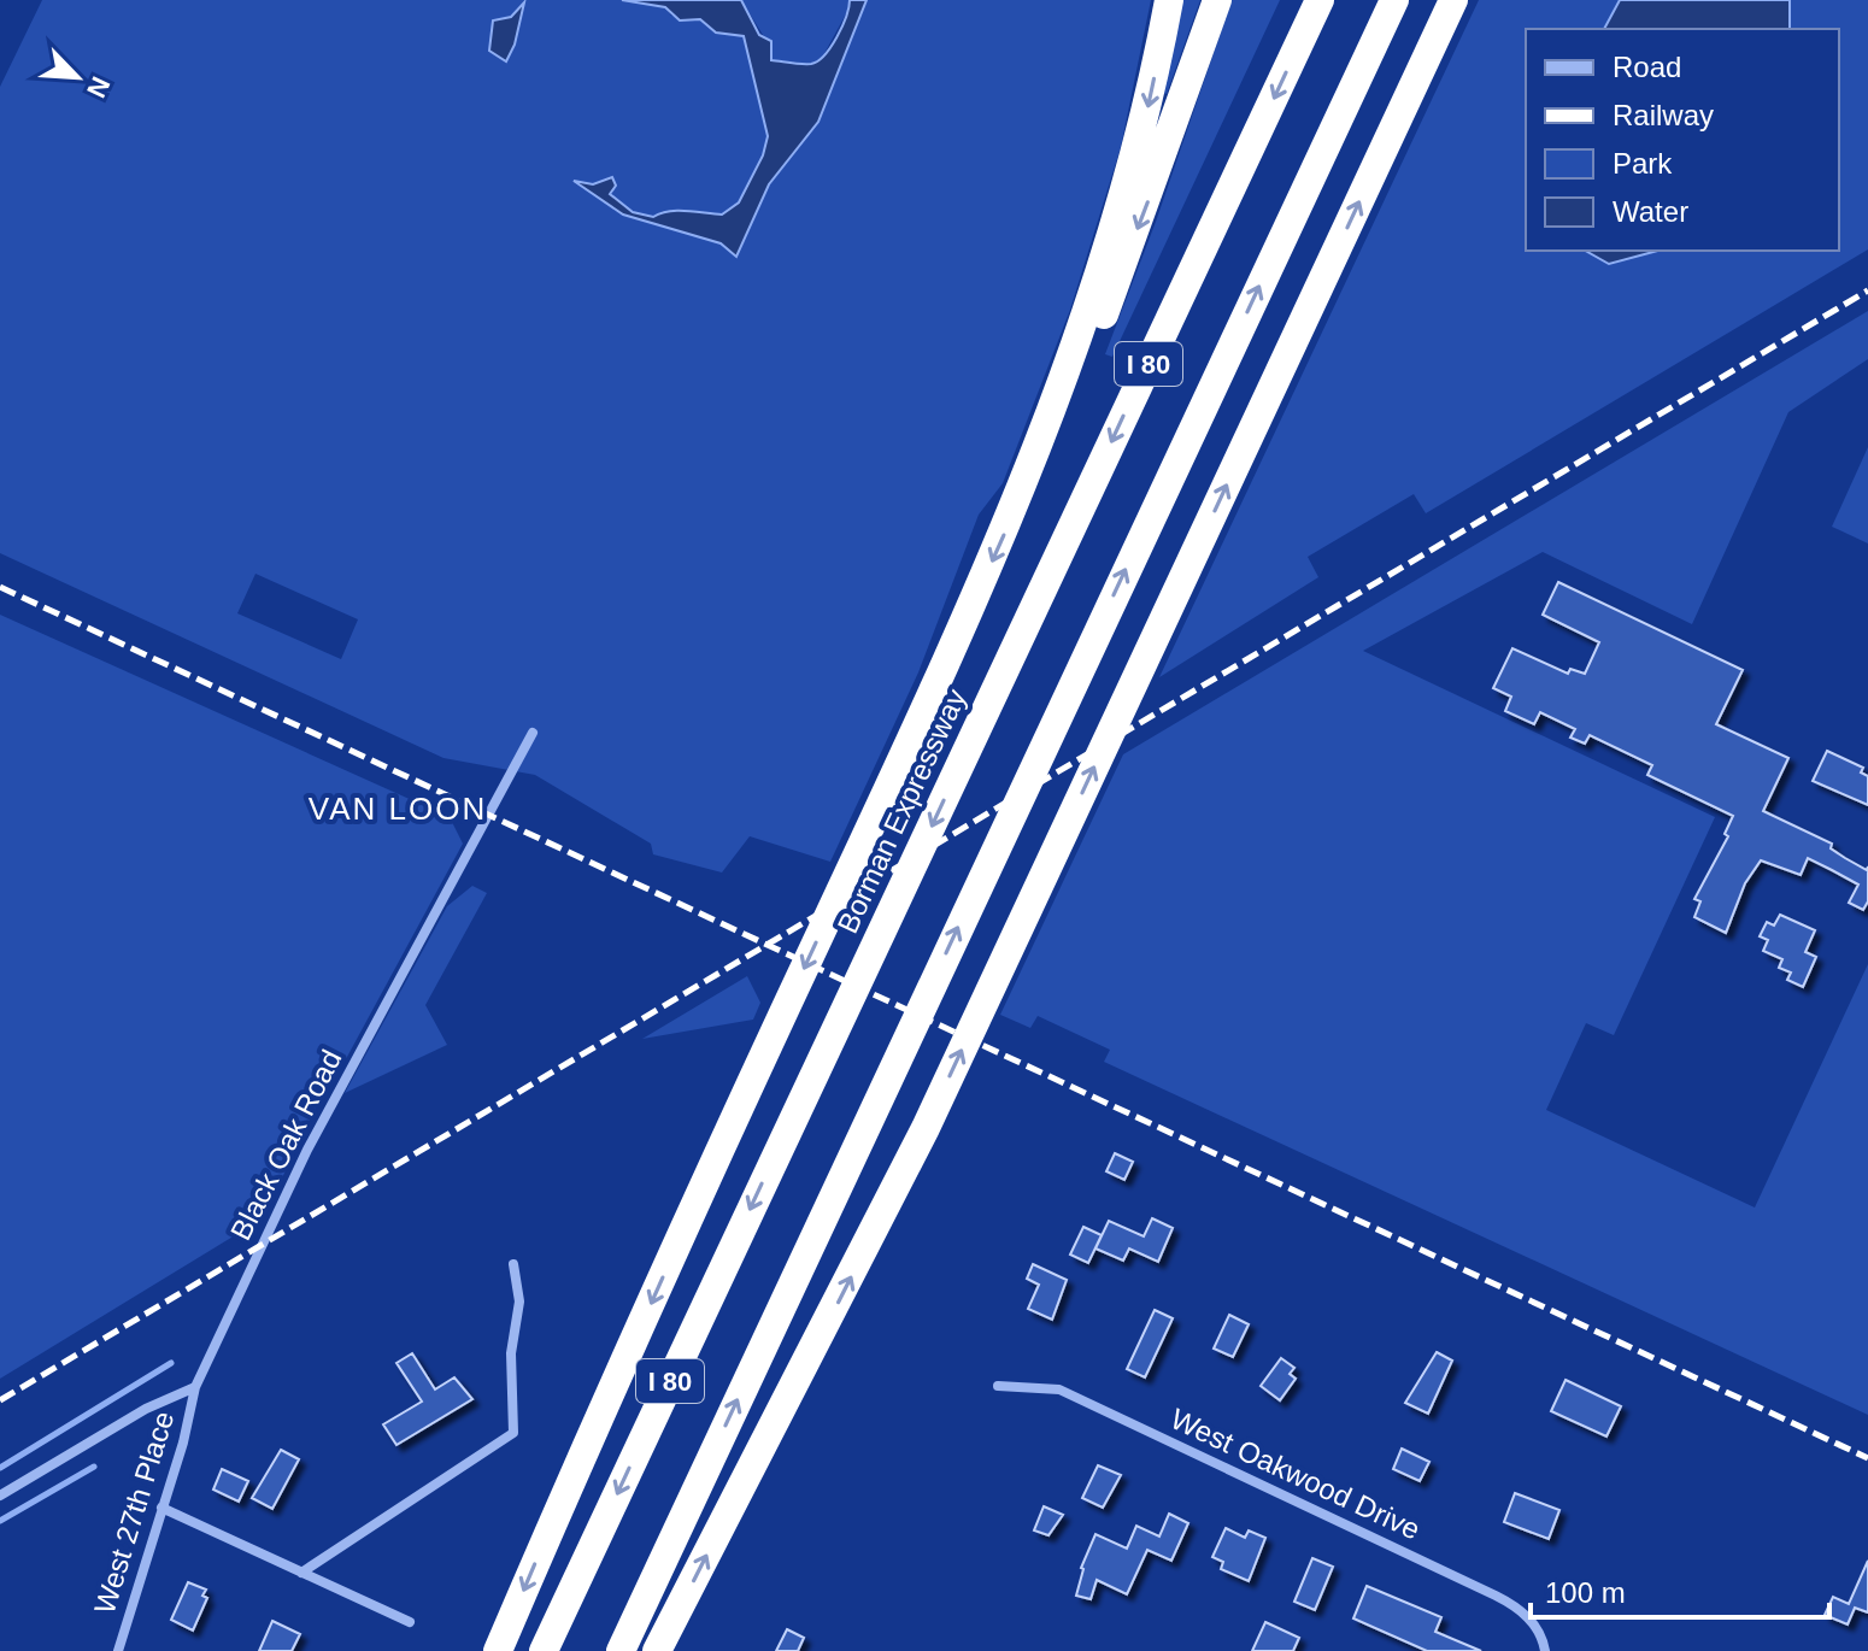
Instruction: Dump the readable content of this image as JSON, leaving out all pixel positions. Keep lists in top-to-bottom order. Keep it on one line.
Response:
{"streets":{"highway":["I 80","Borman Expressway"],"street":["Black Oak Road","West Oakwood Drive","West 27th Place"]},"crossings":[["Black Oak Road","West 27th Place"]],"districts":["VAN LOON"],"legend":["Road","Railway","Park","Water"],"scale_bar":"100 m","north":"bottom right"}
